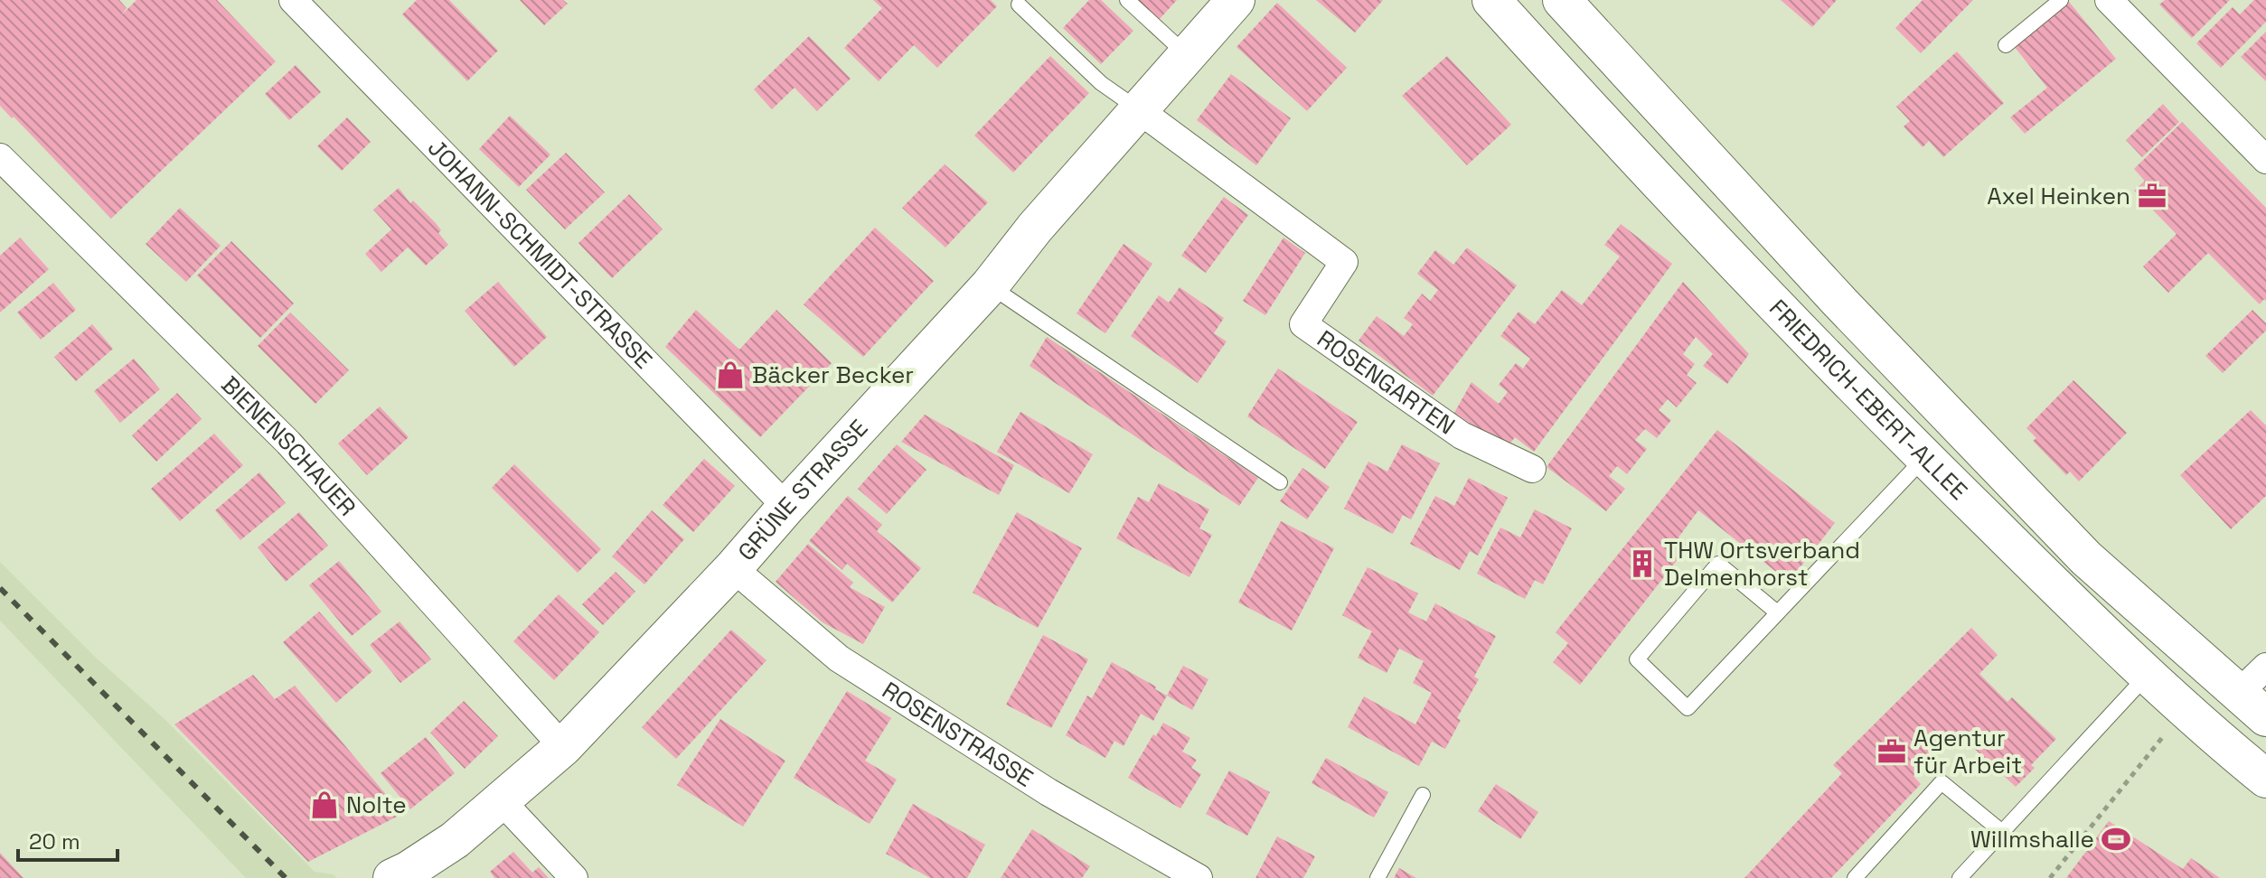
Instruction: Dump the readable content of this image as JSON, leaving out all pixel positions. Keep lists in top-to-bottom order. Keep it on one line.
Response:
{"streets":{"main road":["FRIEDRICH-EBERT-ALLEE","GRÜNE STRASSE"],"street":["JOHANN-SCHMIDT-STRASSE","ROSENGARTEN","BIENENSCHAUER","ROSENSTRASSE"]},"crossings":[["JOHANN-SCHMIDT-STRASSE","GRÜNE STRASSE"],["ROSENGARTEN","GRÜNE STRASSE"],["BIENENSCHAUER","GRÜNE STRASSE"],["GRÜNE STRASSE","ROSENSTRASSE"]],"places":{"office":["Axel Heinken","Agentur für Arbeit"],"shop":["Bäcker Becker","Nolte"],"building":["THW Ortsverband Delmenhorst"],"sports":["Willmshalle"]},"scale_bar":"20 m"}
